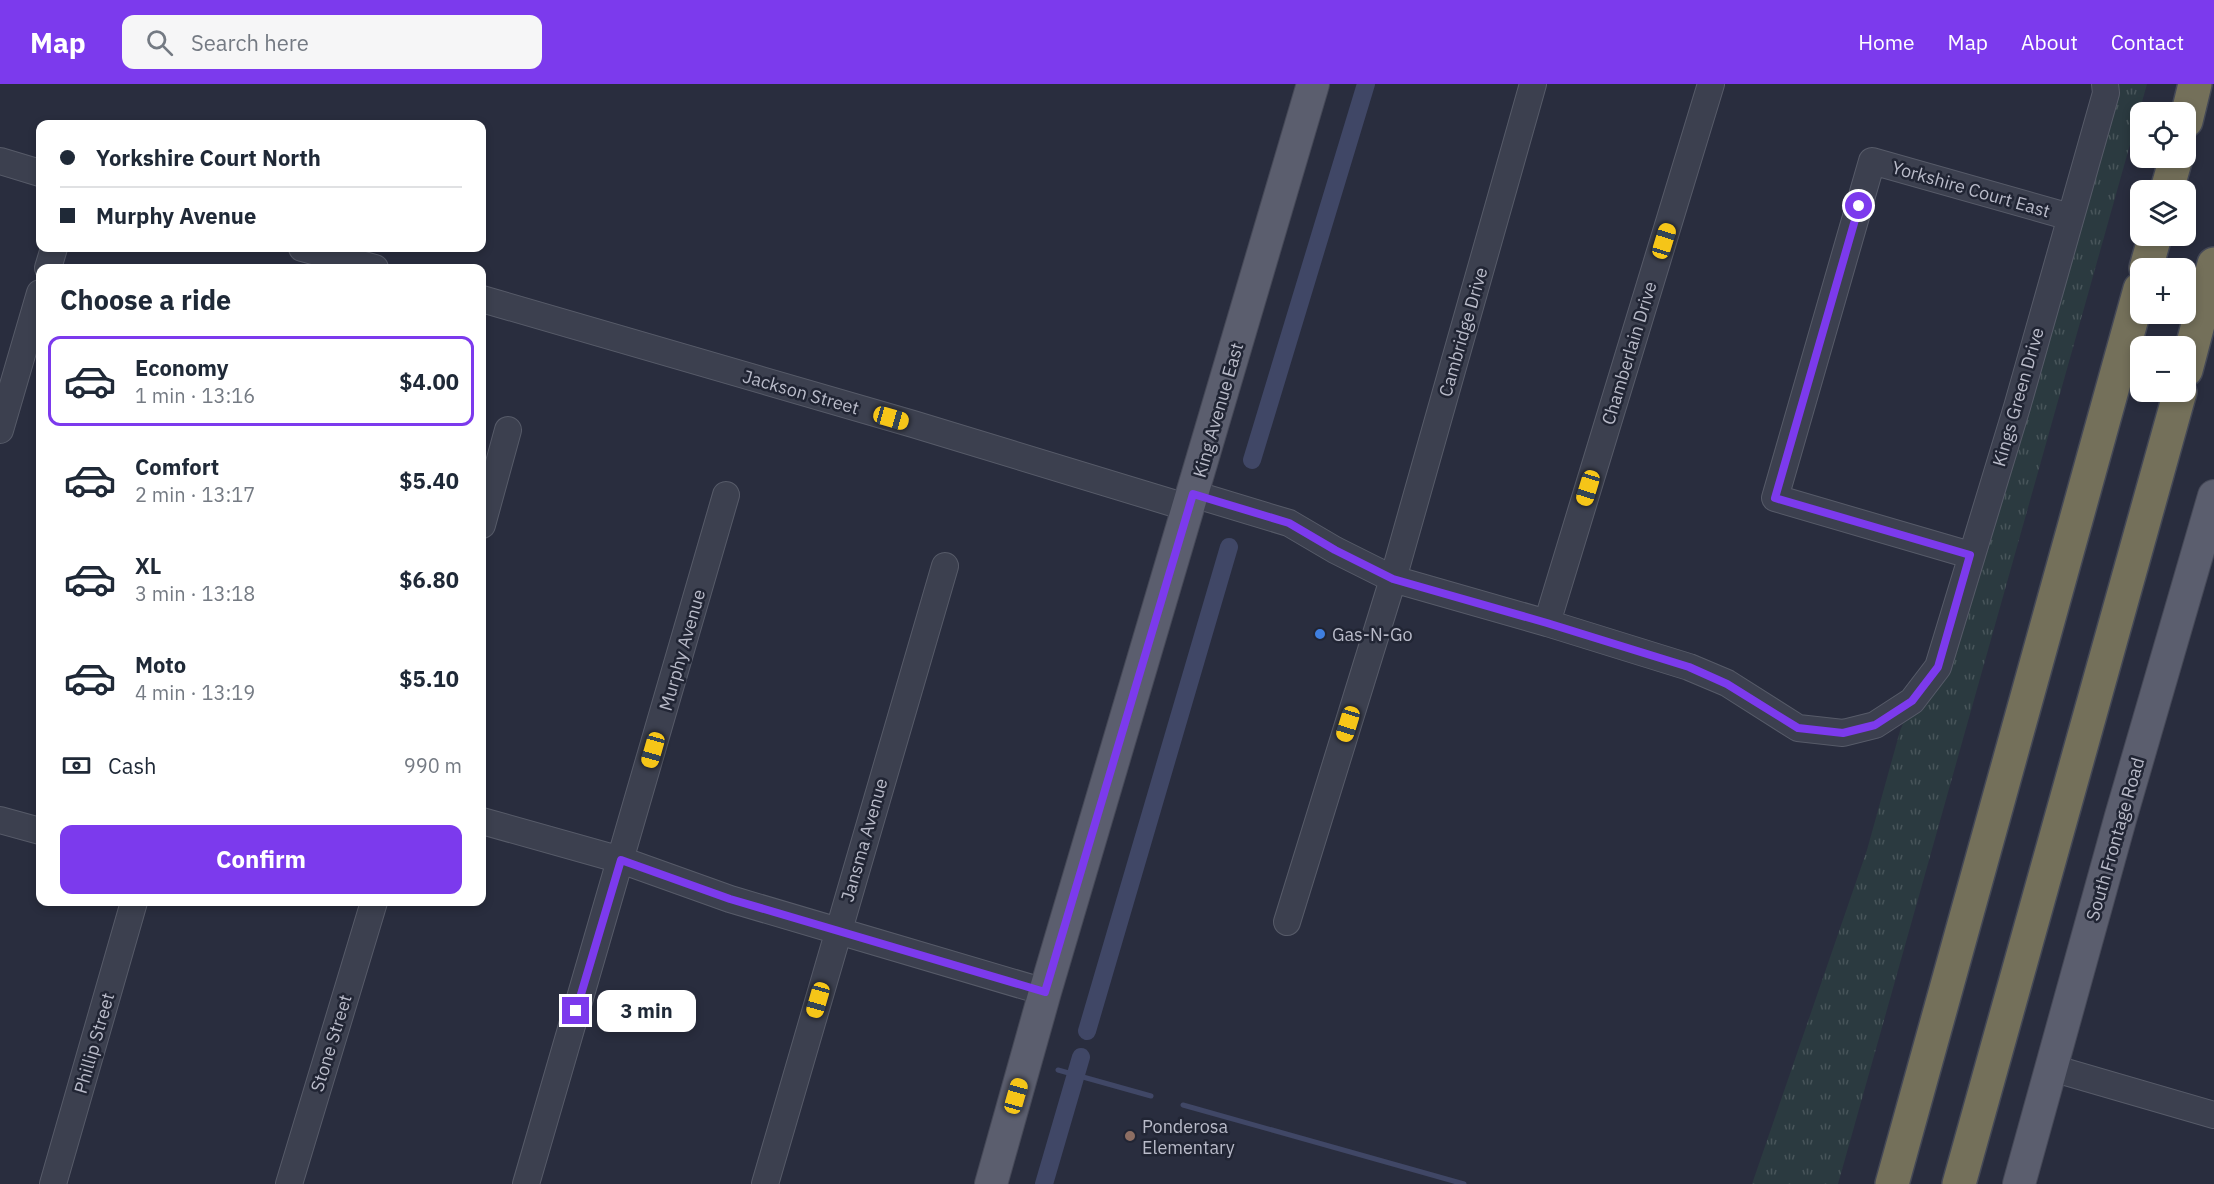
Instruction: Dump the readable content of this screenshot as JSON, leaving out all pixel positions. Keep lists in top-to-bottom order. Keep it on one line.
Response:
{"streets":{"main road":["King Avenue East","South Frontage Road"],"street":["Yorkshire Court East","Cambridge Drive","Chamberlain Drive","Jackson Street","Kings Green Drive","Murphy Avenue","Jansma Avenue","Phillip Street","Stone Street"]},"crossings":[["Yorkshire Court East","Kings Green Drive"],["Cambridge Drive","Jackson Street"],["Chamberlain Drive","Jackson Street"],["Jackson Street","Kings Green Drive"],["Jackson Street","King Avenue East"]],"places":["Gas-N-Go","Ponderosa Elementary"],"page":{"header":"Map","search":"Search here","nav":["Home","Map","About","Contact"],"map_buttons":["+","−"],"banner":["Yorkshire Court North","Murphy Avenue"],"heading":"Choose a ride","list":[{"name":"Economy","note":"1 min · 13:16","value":"$4.00"},{"name":"Comfort","note":"2 min · 13:17","value":"$5.40"},{"name":"XL","note":"3 min · 13:18","value":"$6.80"},{"name":"Moto","note":"4 min · 13:19","value":"$5.10"}],"pay":["Cash","990 m"],"buttons":"Confirm","bubble":"3 min"}}
